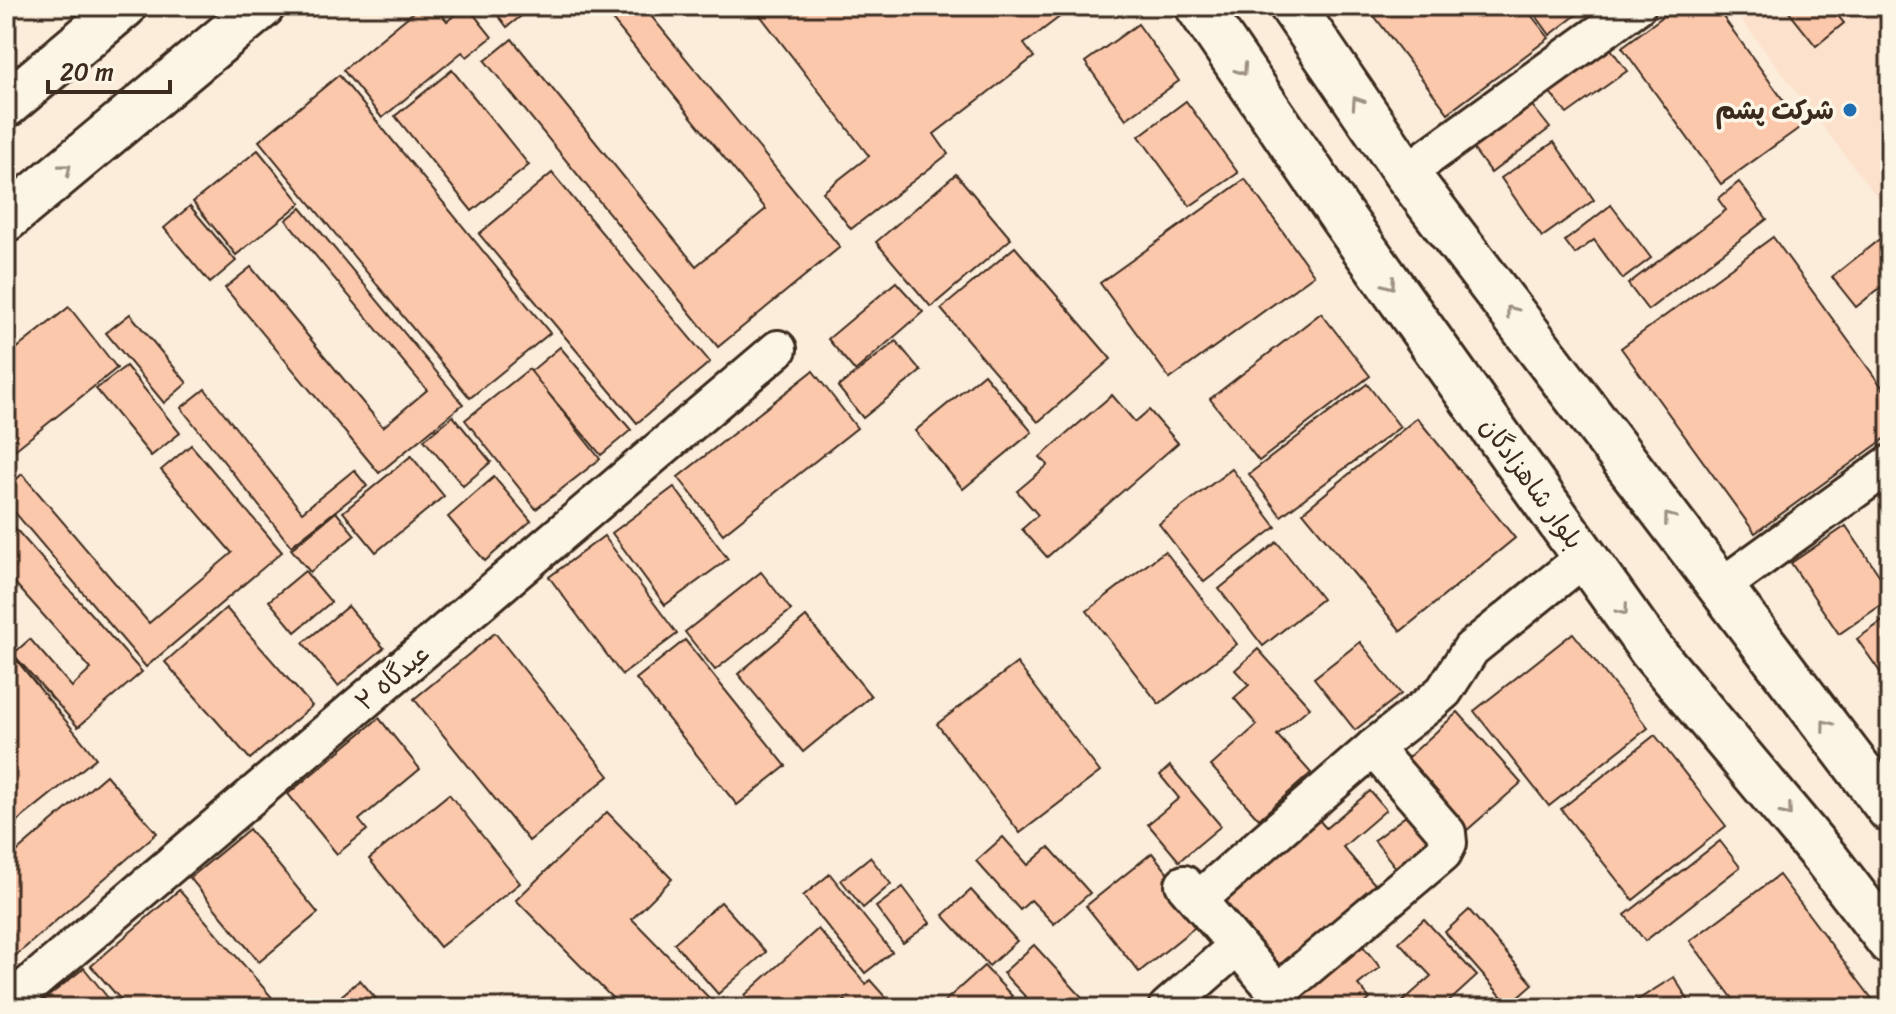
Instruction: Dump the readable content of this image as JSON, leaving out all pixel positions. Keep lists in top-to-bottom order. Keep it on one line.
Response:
{"streets":{"main road":["بلوار شاهزادگان"],"street":["عیدگاه ۲"]},"places":["شرکت پشم"],"scale_bar":"20 m"}
